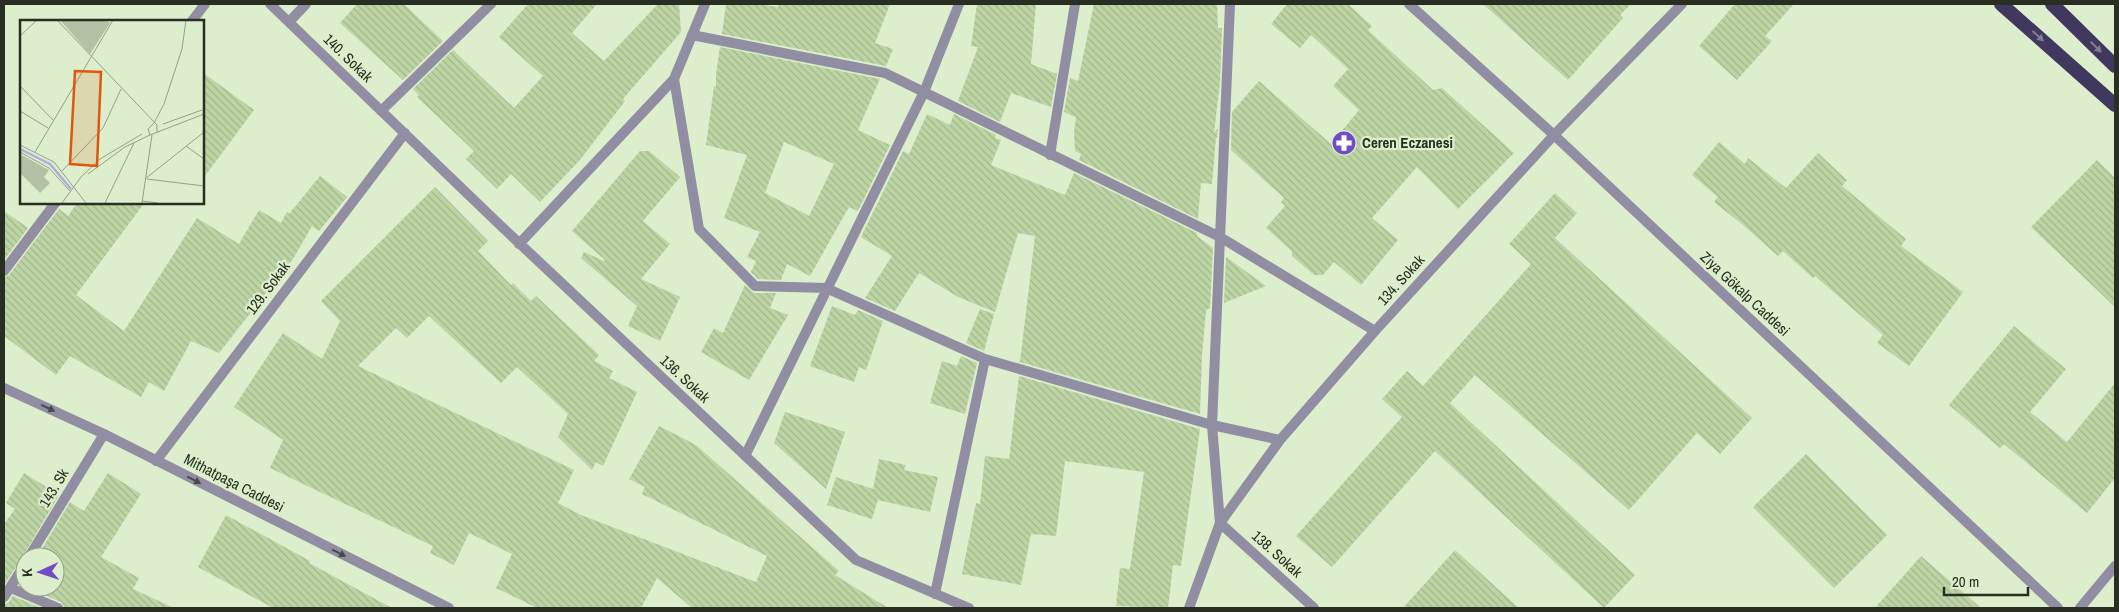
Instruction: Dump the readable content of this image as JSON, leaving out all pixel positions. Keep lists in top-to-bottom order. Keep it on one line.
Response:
{"streets":{"street":["140. Sokak","134. Sokak","129. Sokak","Ziya Gökalp Caddesi","136. Sokak","Mithatpaşa Caddesi","143. Sk","138. Sokak"]},"crossings":[["140. Sokak","129. Sokak"],["140. Sokak","136. Sokak"],["134. Sokak","Ziya Gökalp Caddesi"],["134. Sokak","138. Sokak"],["129. Sokak","136. Sokak"],["129. Sokak","Mithatpaşa Caddesi"],["Mithatpaşa Caddesi","143. Sk"]],"one_way":["Mithatpaşa Caddesi"],"places":{"pharmacy":["Ceren Eczanesi"]},"scale_bar":"20 m","north":"left"}
